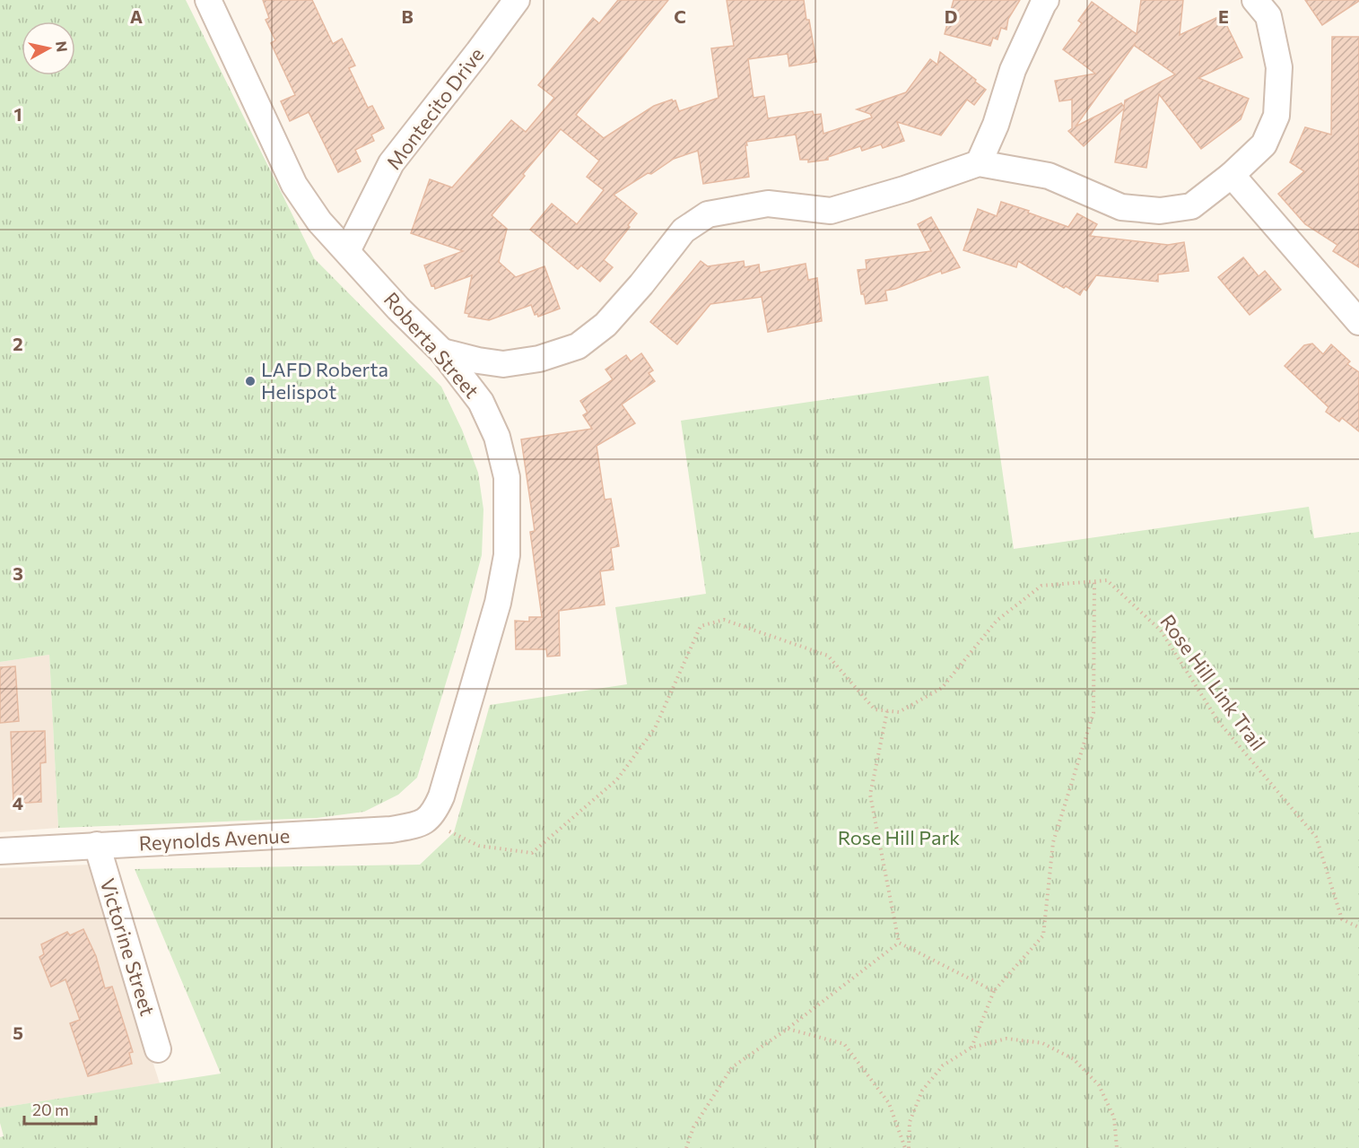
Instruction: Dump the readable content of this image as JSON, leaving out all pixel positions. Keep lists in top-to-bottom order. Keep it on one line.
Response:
{"streets":{"street":["Montecito Drive","Roberta Street","Reynolds Avenue","Victorine Street"],"path":["Rose Hill Link Trail"]},"crossings":[["Montecito Drive","Roberta Street"],["Roberta Street","Reynolds Avenue"],["Reynolds Avenue","Victorine Street"]],"parks":["Rose Hill Park"],"places":["LAFD Roberta Helispot"],"scale_bar":"20 m","north":"right","grid":{"columns":["A","B","C","D","E"],"rows":["1","2","3","4","5"]}}
